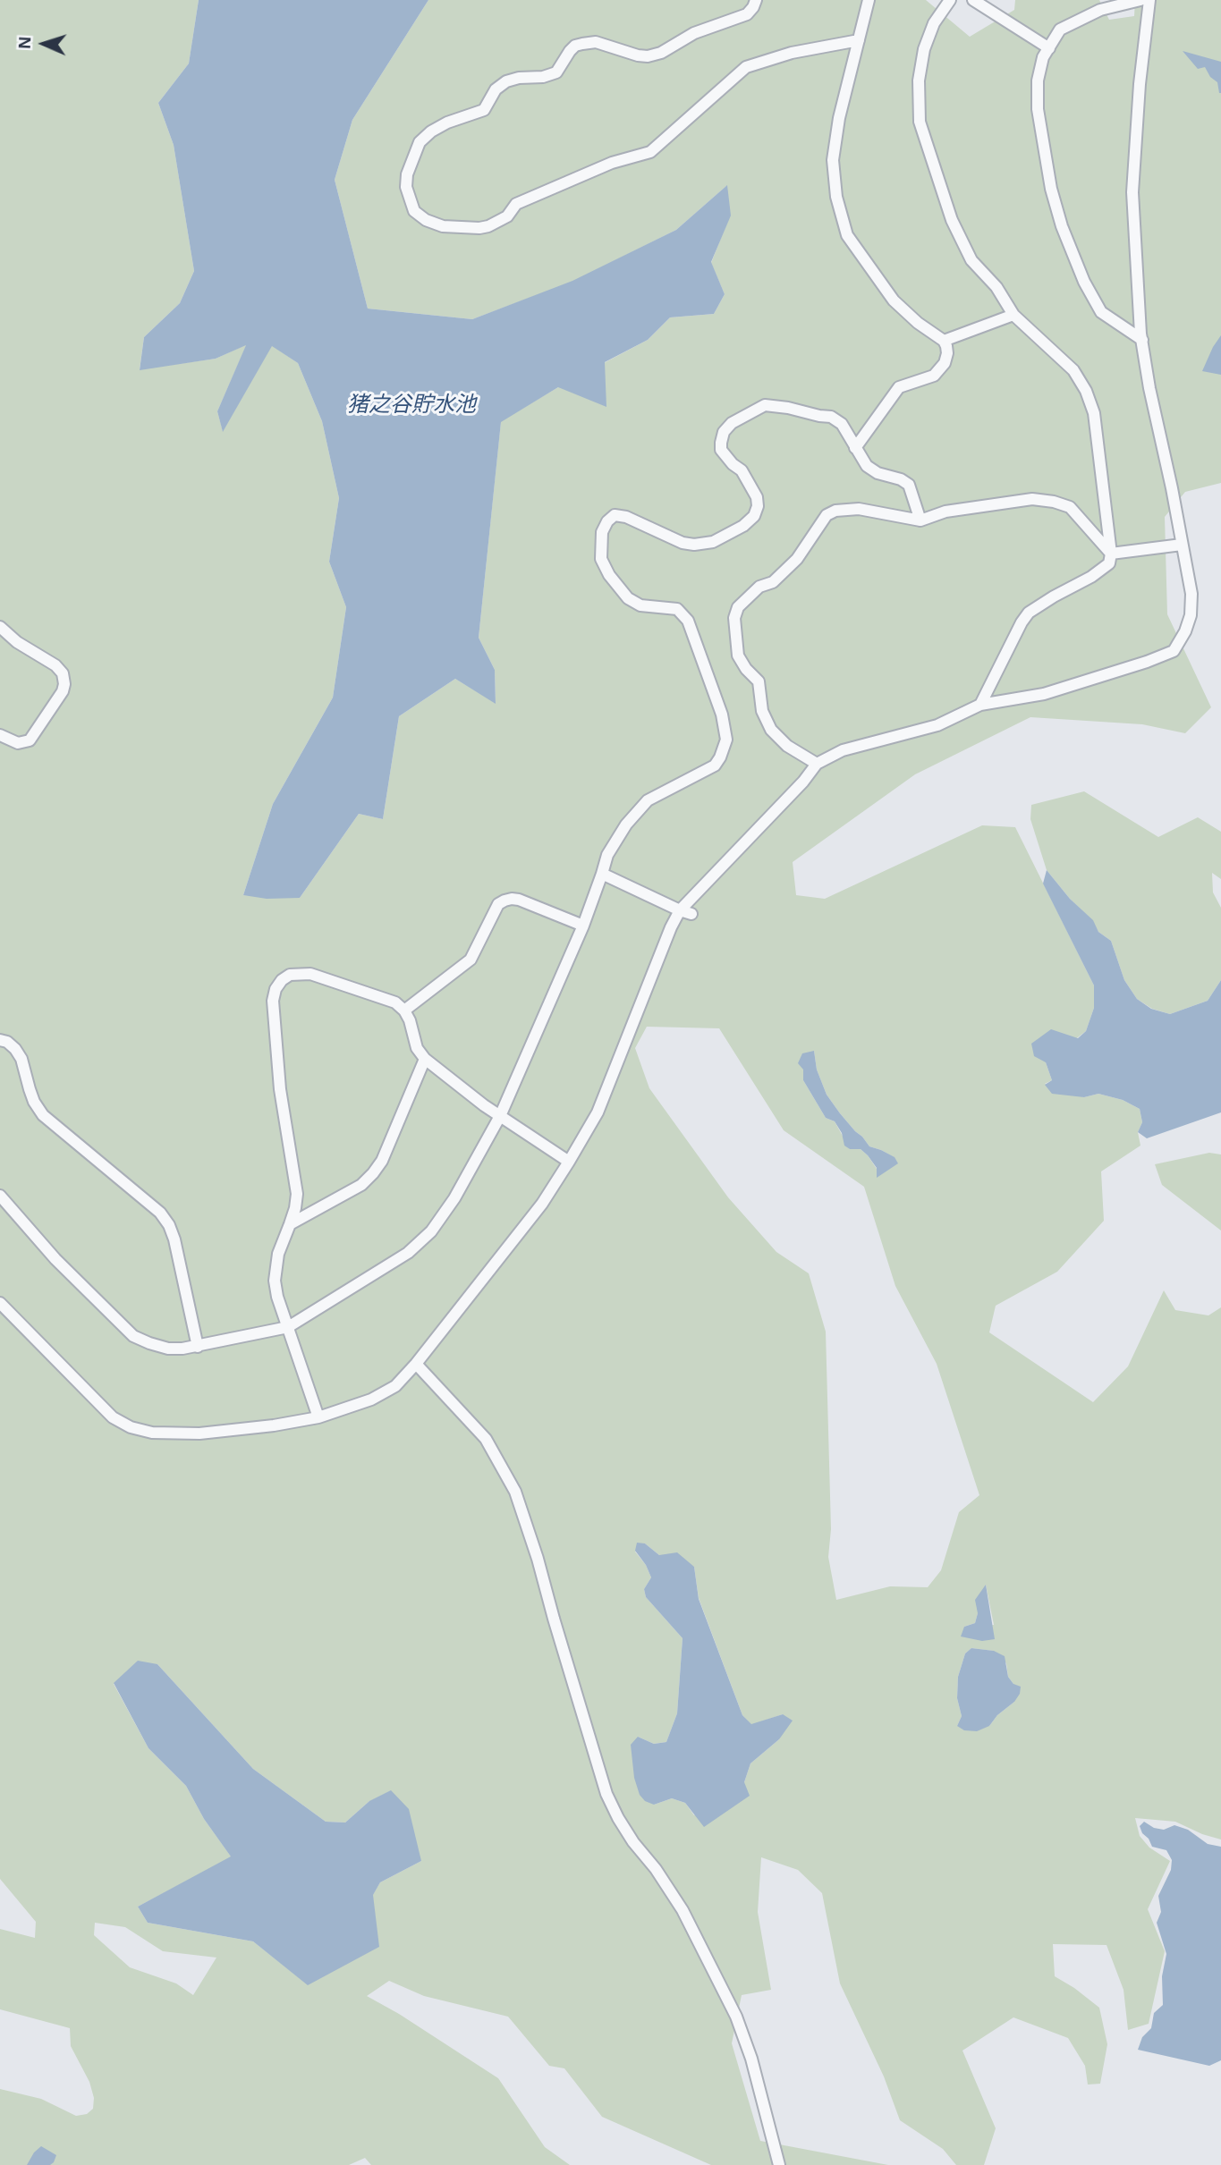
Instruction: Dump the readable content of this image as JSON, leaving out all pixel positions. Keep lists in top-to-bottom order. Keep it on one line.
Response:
{"water":["猪之谷貯水池"],"north":"left"}
